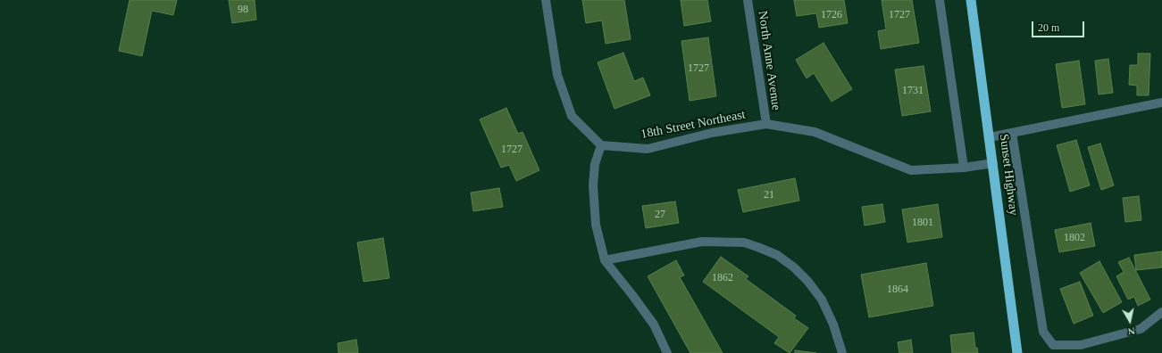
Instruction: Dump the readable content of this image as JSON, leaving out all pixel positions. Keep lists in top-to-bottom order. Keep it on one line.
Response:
{"streets":{"highway":["Sunset Highway"],"street":["North Anne Avenue","18th Street Northeast"]},"crossings":[["North Anne Avenue","18th Street Northeast"],["18th Street Northeast","Sunset Highway"]],"house_numbers":["98","1726","1727","1727","1731","1727","21","27","1801","1802","1862","1864"],"scale_bar":"20 m","north":"bottom"}
